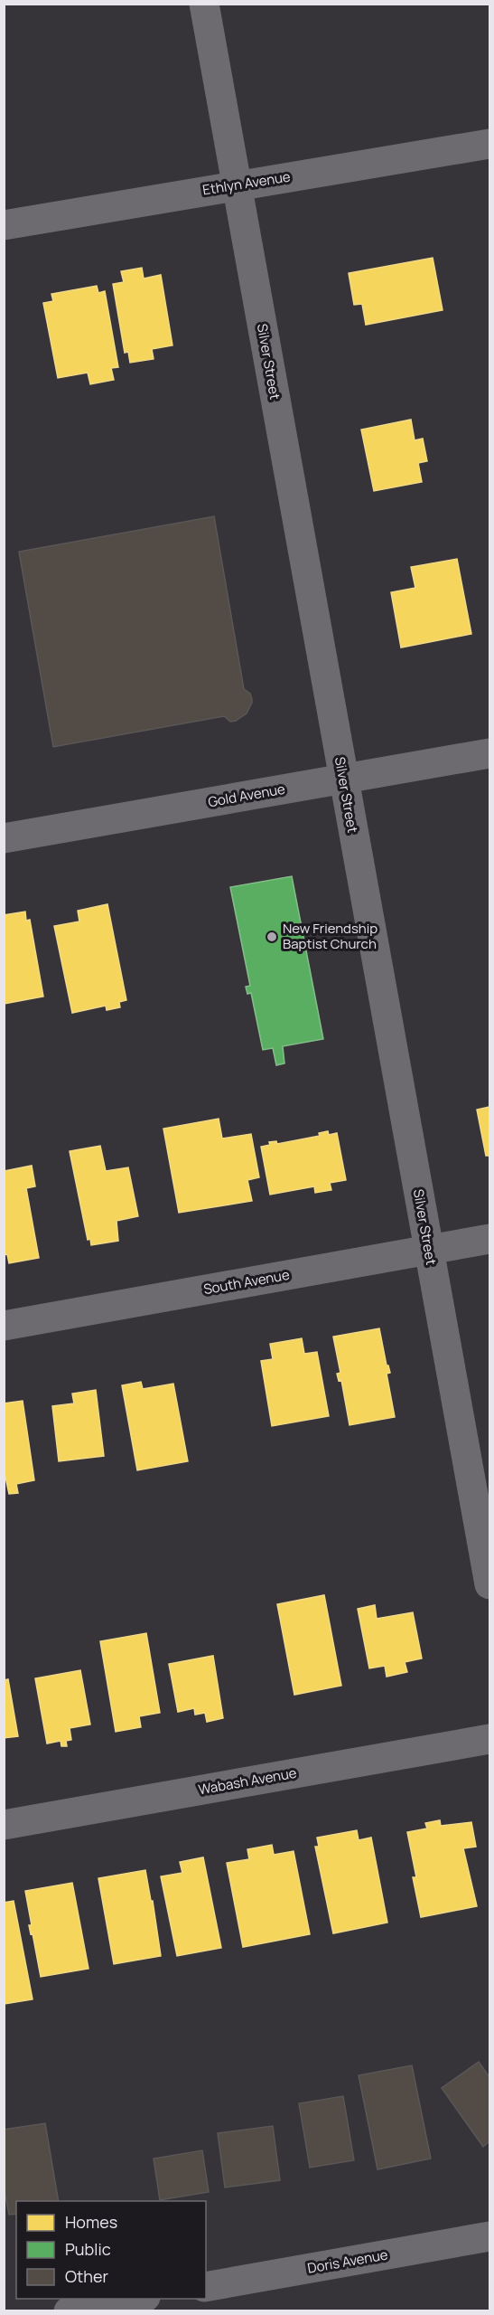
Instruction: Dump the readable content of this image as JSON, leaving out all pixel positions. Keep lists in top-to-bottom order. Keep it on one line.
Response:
{"streets":{"street":["Ethlyn Avenue","Silver Street","Gold Avenue","South Avenue","Wabash Avenue","Doris Avenue"]},"crossings":[["Ethlyn Avenue","Silver Street"],["Silver Street","Gold Avenue"],["Silver Street","South Avenue"]],"places":["New Friendship Baptist Church"],"legend":["Homes","Public","Other"]}
